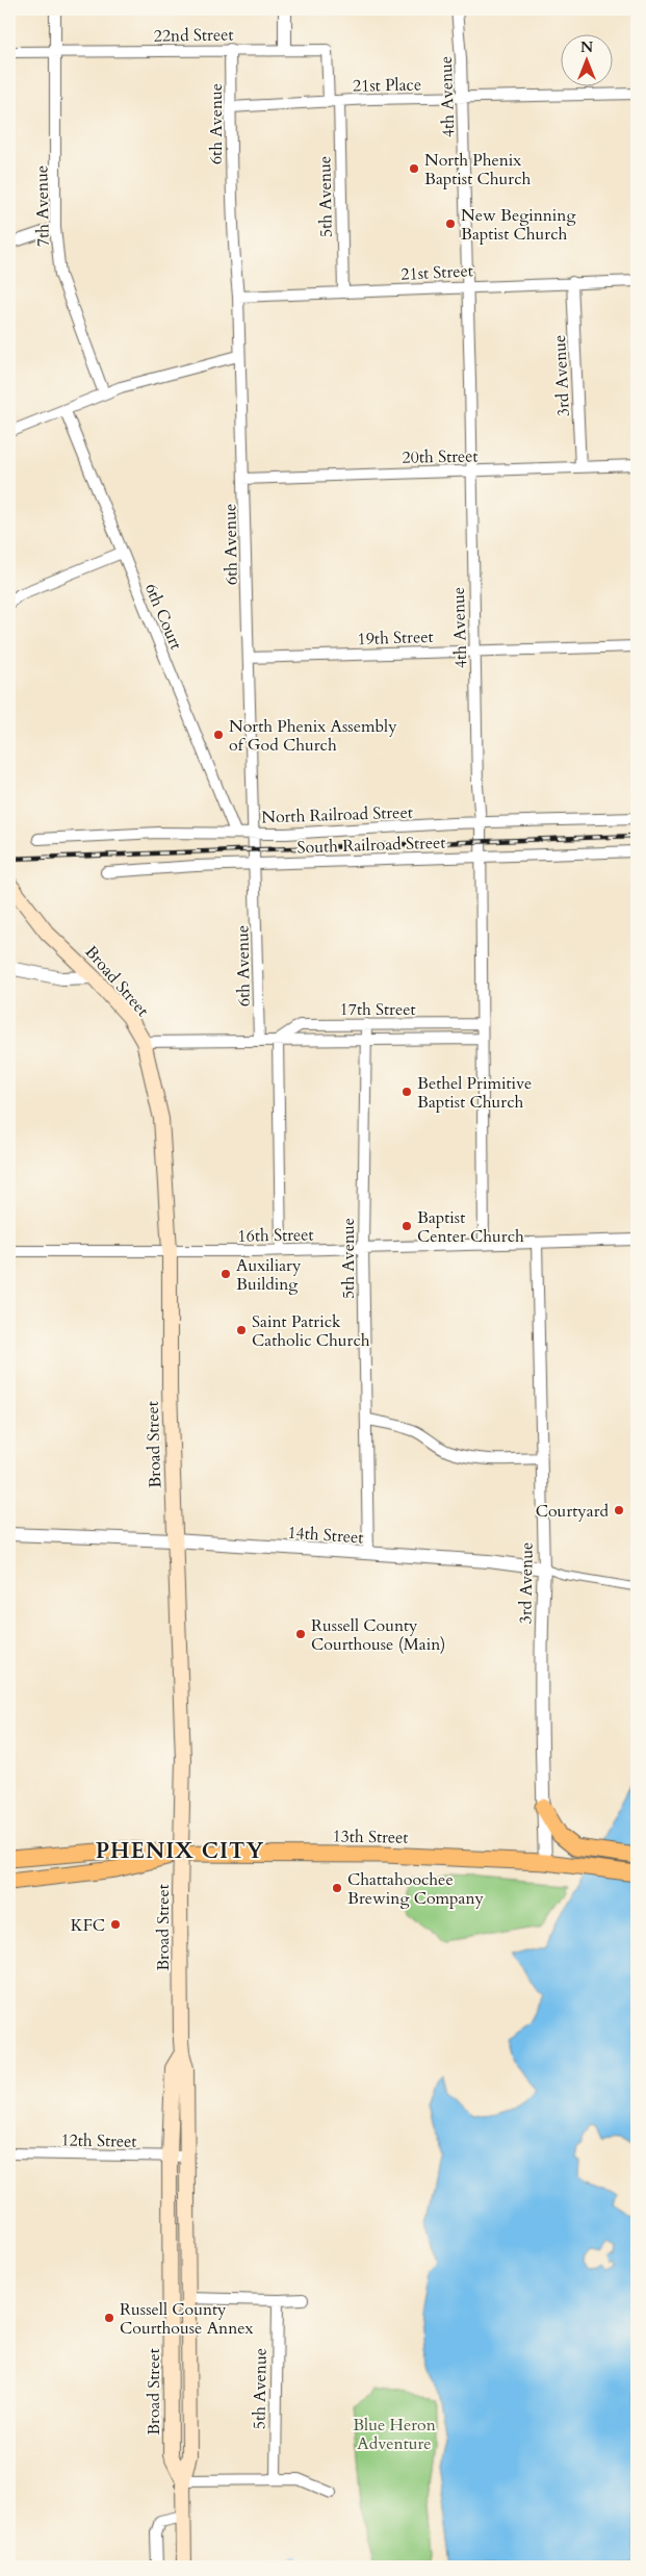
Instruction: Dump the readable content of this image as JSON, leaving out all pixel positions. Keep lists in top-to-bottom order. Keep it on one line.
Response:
{"streets":{"main road":["Broad Street","13th Street"],"street":["22nd Street","21st Place","4th Avenue","6th Avenue","5th Avenue","7th Avenue","21st Street","3rd Avenue","20th Street","6th Court","19th Street","North Railroad Street","South Railroad Street","17th Street","16th Street","14th Street","12th Street"]},"crossings":[["22nd Street","21st Place"],["22nd Street","6th Avenue"],["22nd Street","5th Avenue"],["22nd Street","7th Avenue"],["21st Place","4th Avenue"],["21st Place","6th Avenue"],["21st Place","5th Avenue"],["4th Avenue","21st Street"],["4th Avenue","20th Street"],["4th Avenue","19th Street"],["4th Avenue","North Railroad Street"],["4th Avenue","South Railroad Street"],["4th Avenue","17th Street"],["4th Avenue","16th Street"],["6th Avenue","21st Street"],["6th Avenue","20th Street"],["6th Avenue","19th Street"],["6th Avenue","North Railroad Street"],["6th Avenue","South Railroad Street"],["6th Avenue","17th Street"],["5th Avenue","21st Street"],["5th Avenue","17th Street"],["5th Avenue","16th Street"],["5th Avenue","14th Street"],["21st Street","3rd Avenue"],["3rd Avenue","20th Street"],["3rd Avenue","16th Street"],["3rd Avenue","14th Street"],["3rd Avenue","13th Street"],["6th Court","North Railroad Street"],["Broad Street","17th Street"],["Broad Street","16th Street"],["Broad Street","14th Street"],["Broad Street","13th Street"],["Broad Street","12th Street"]],"districts":["PHENIX CITY"],"parks":["Blue Heron Adventure"],"places":["North Phenix Baptist Church","New Beginning Baptist Church","North Phenix Assembly of God Church","Bethel Primitive Baptist Church","Baptist Center Church","Auxiliary Building","Saint Patrick Catholic Church","Courtyard","Russell County Courthouse (Main)","Chattahoochee Brewing Company","KFC","Russell County Courthouse Annex"],"north":"top"}
